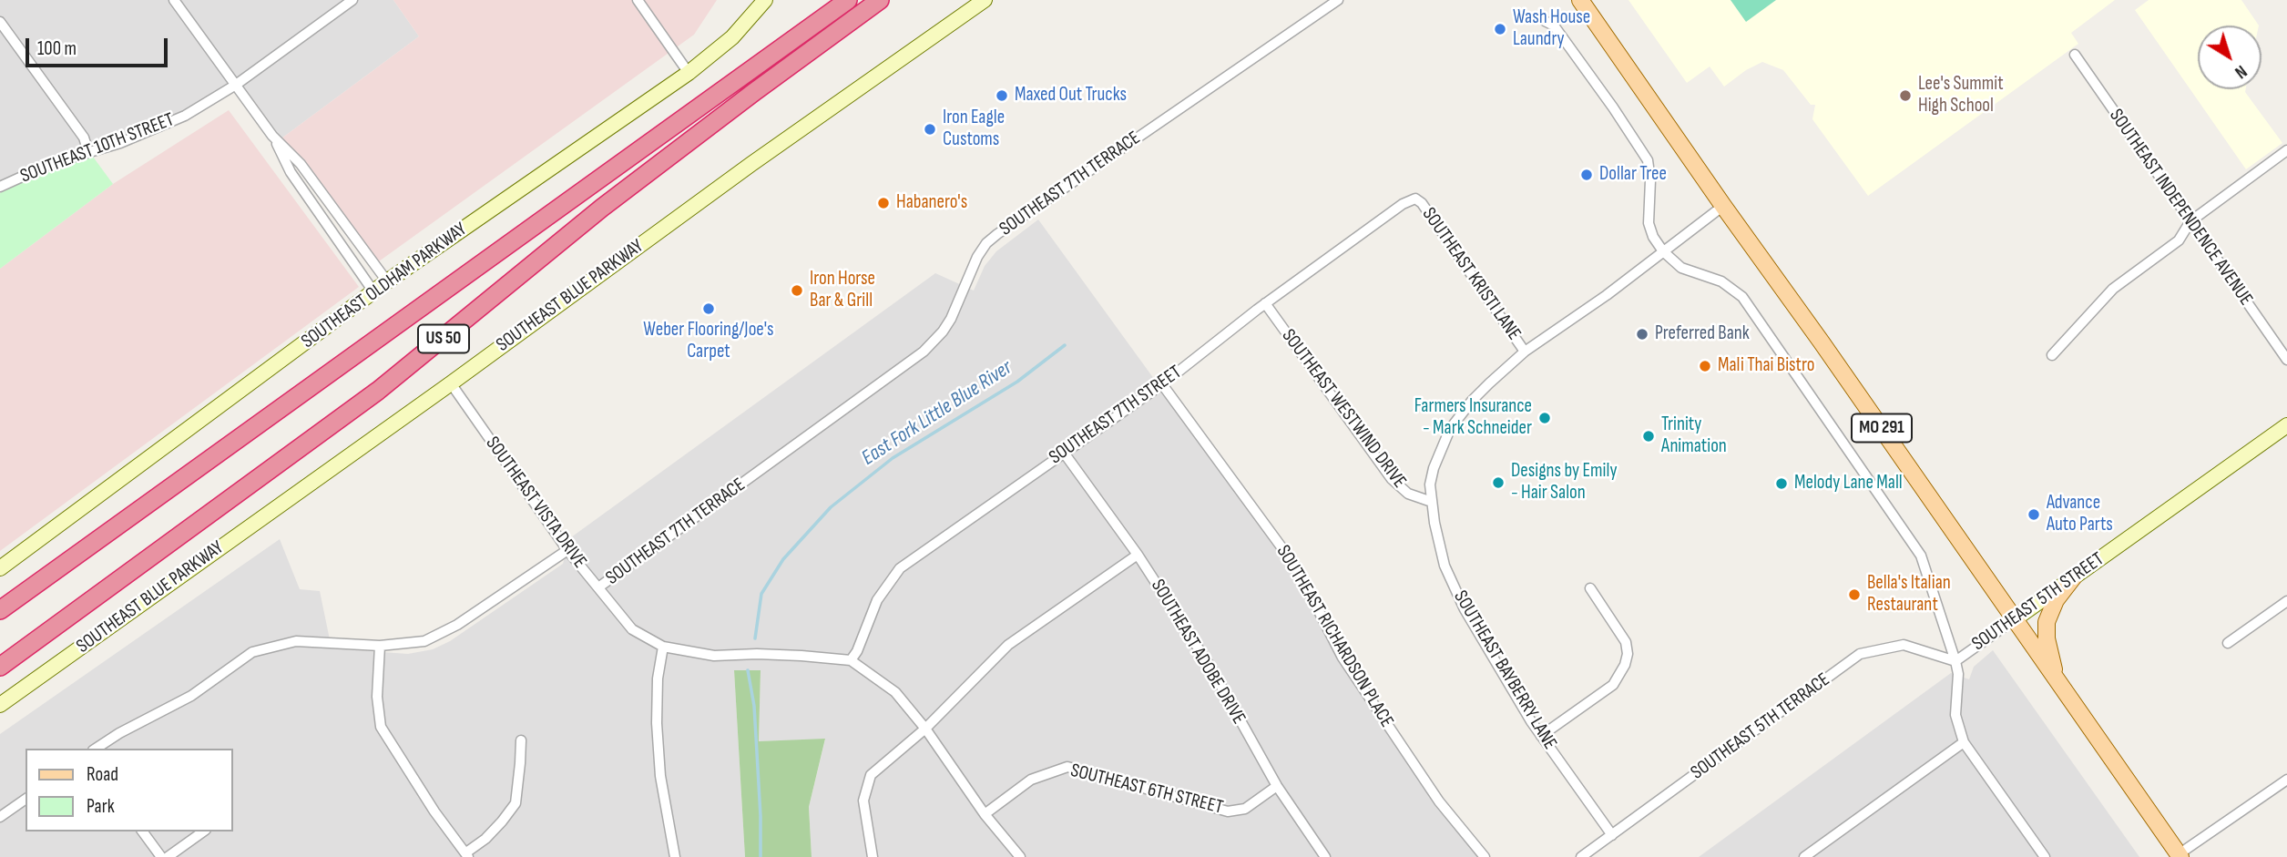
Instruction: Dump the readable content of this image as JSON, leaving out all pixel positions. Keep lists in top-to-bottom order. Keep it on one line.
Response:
{"streets":{"highway":["US 50"],"main road":["MO 291"],"street":["SOUTHEAST 10TH STREET","SOUTHEAST 7TH TERRACE","SOUTHEAST INDEPENDENCE AVENUE","SOUTHEAST KRISTI LANE","SOUTHEAST OLDHAM PARKWAY","SOUTHEAST BLUE PARKWAY","SOUTHEAST WESTWIND DRIVE","SOUTHEAST 7TH STREET","SOUTHEAST VISTA DRIVE","SOUTHEAST 5TH STREET","SOUTHEAST RICHARDSON PLACE","SOUTHEAST ADOBE DRIVE","SOUTHEAST BAYBERRY LANE","SOUTHEAST 5TH TERRACE","SOUTHEAST 6TH STREET"]},"crossings":[["SOUTHEAST 7TH TERRACE","SOUTHEAST VISTA DRIVE"],["SOUTHEAST KRISTI LANE","SOUTHEAST 7TH STREET"],["SOUTHEAST KRISTI LANE","SOUTHEAST BAYBERRY LANE"],["SOUTHEAST BLUE PARKWAY","SOUTHEAST VISTA DRIVE"],["SOUTHEAST WESTWIND DRIVE","SOUTHEAST 7TH STREET"],["SOUTHEAST WESTWIND DRIVE","SOUTHEAST BAYBERRY LANE"],["SOUTHEAST 7TH STREET","SOUTHEAST VISTA DRIVE"],["SOUTHEAST 7TH STREET","SOUTHEAST RICHARDSON PLACE"],["SOUTHEAST 7TH STREET","SOUTHEAST ADOBE DRIVE"],["MO 291","SOUTHEAST 5TH STREET"],["MO 291","SOUTHEAST BAYBERRY LANE"],["SOUTHEAST 5TH STREET","SOUTHEAST 5TH TERRACE"],["SOUTHEAST ADOBE DRIVE","SOUTHEAST 6TH STREET"],["SOUTHEAST BAYBERRY LANE","SOUTHEAST 5TH TERRACE"]],"water":["East Fork Little Blue River"],"places":["Wash House Laundry","Maxed Out Trucks","Lee's Summit High School","Iron Eagle Customs","Dollar Tree","Habanero's","Iron Horse Bar & Grill","Weber Flooring/Joe's Carpet","Preferred Bank","Mali Thai Bistro","Farmers Insurance - Mark Schneider","Trinity Animation","Designs by Emily - Hair Salon","Melody Lane Mall","Advance Auto Parts","Bella's Italian Restaurant"],"legend":["Road","Park"],"scale_bar":"100 m","north":"bottom right"}
